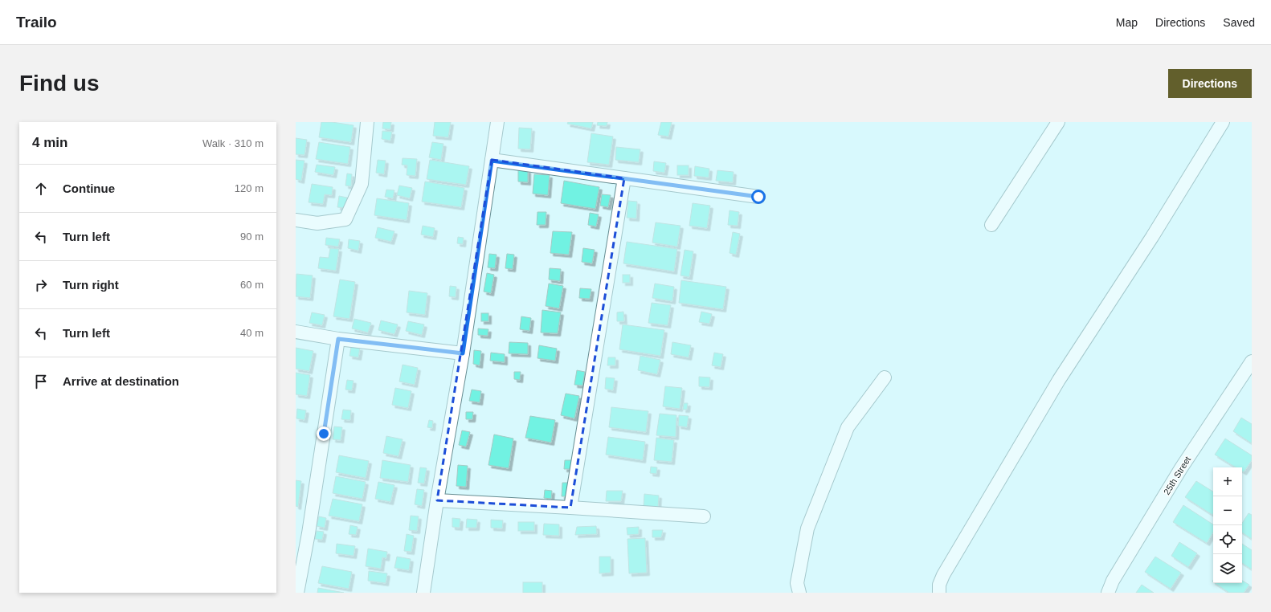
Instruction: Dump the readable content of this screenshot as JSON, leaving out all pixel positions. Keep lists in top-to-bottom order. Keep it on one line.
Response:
{"streets":{"street":["25th Street"]},"page":{"header":"Trailo","nav":["Map","Directions","Saved"],"buttons":"Directions","title":"Find us","heading":["4 min","Walk · 310 m"],"list":[["Continue","120 m"],["Turn left","90 m"],["Turn right","60 m"],["Turn left","40 m"],"Arrive at destination"],"map_buttons":["+","−"]}}
